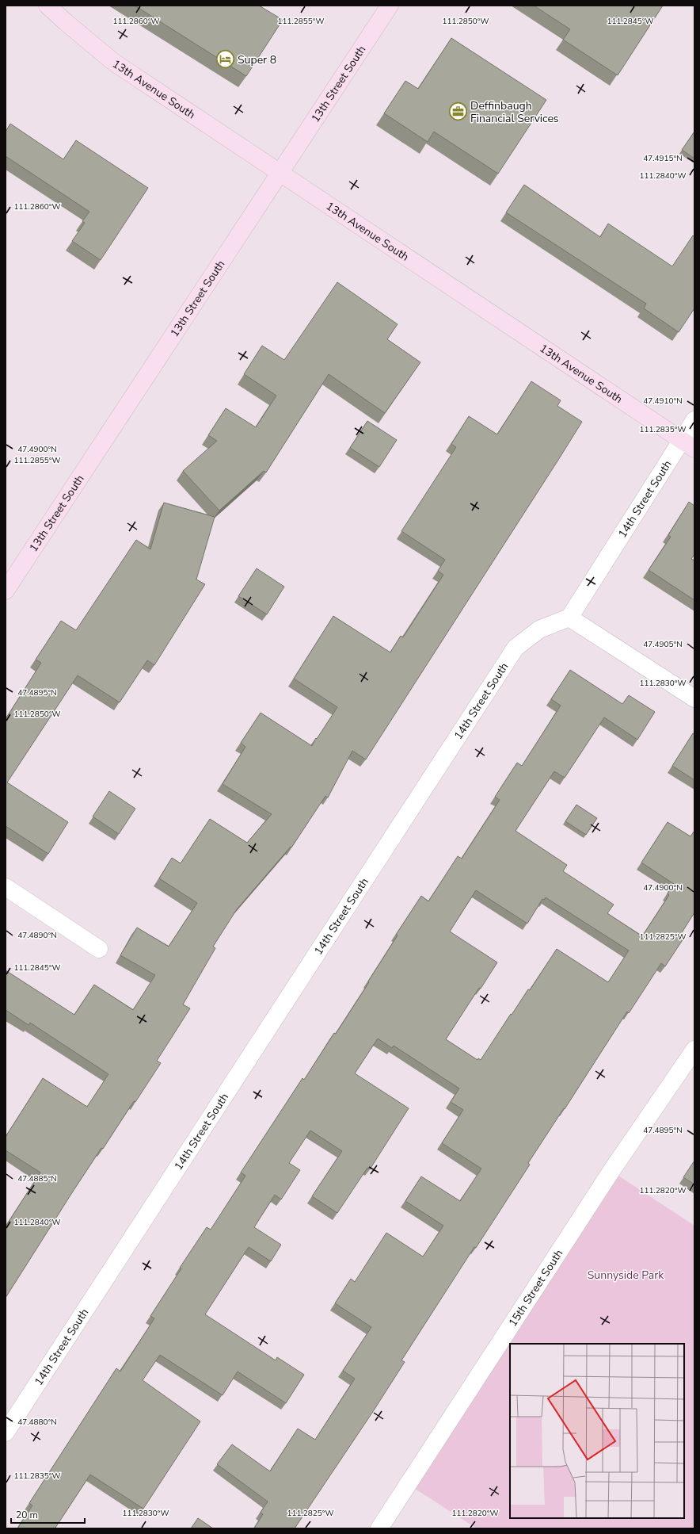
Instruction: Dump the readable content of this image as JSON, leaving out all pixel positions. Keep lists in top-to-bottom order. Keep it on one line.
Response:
{"streets":{"street":["13th Street South","13th Avenue South","14th Street South","15th Street South"]},"crossings":[["13th Street South","13th Avenue South"],["13th Avenue South","14th Street South"]],"parks":["Sunnyside Park"],"places":{"hotel":["Super 8"],"office":["Deffinbaugh Financial Services"]},"scale_bar":"20 m","coordinates":["111.2850°W","111.2860°W","111.2855°W","111.2845°W","47.4915°N","111.2840°W","47.4910°N","111.2835°W","47.4900°N","47.4905°N","111.2830°W","47.4895°N","47.4890°N","111.2825°W","47.4885°N","111.2820°W","47.4880°N"]}
